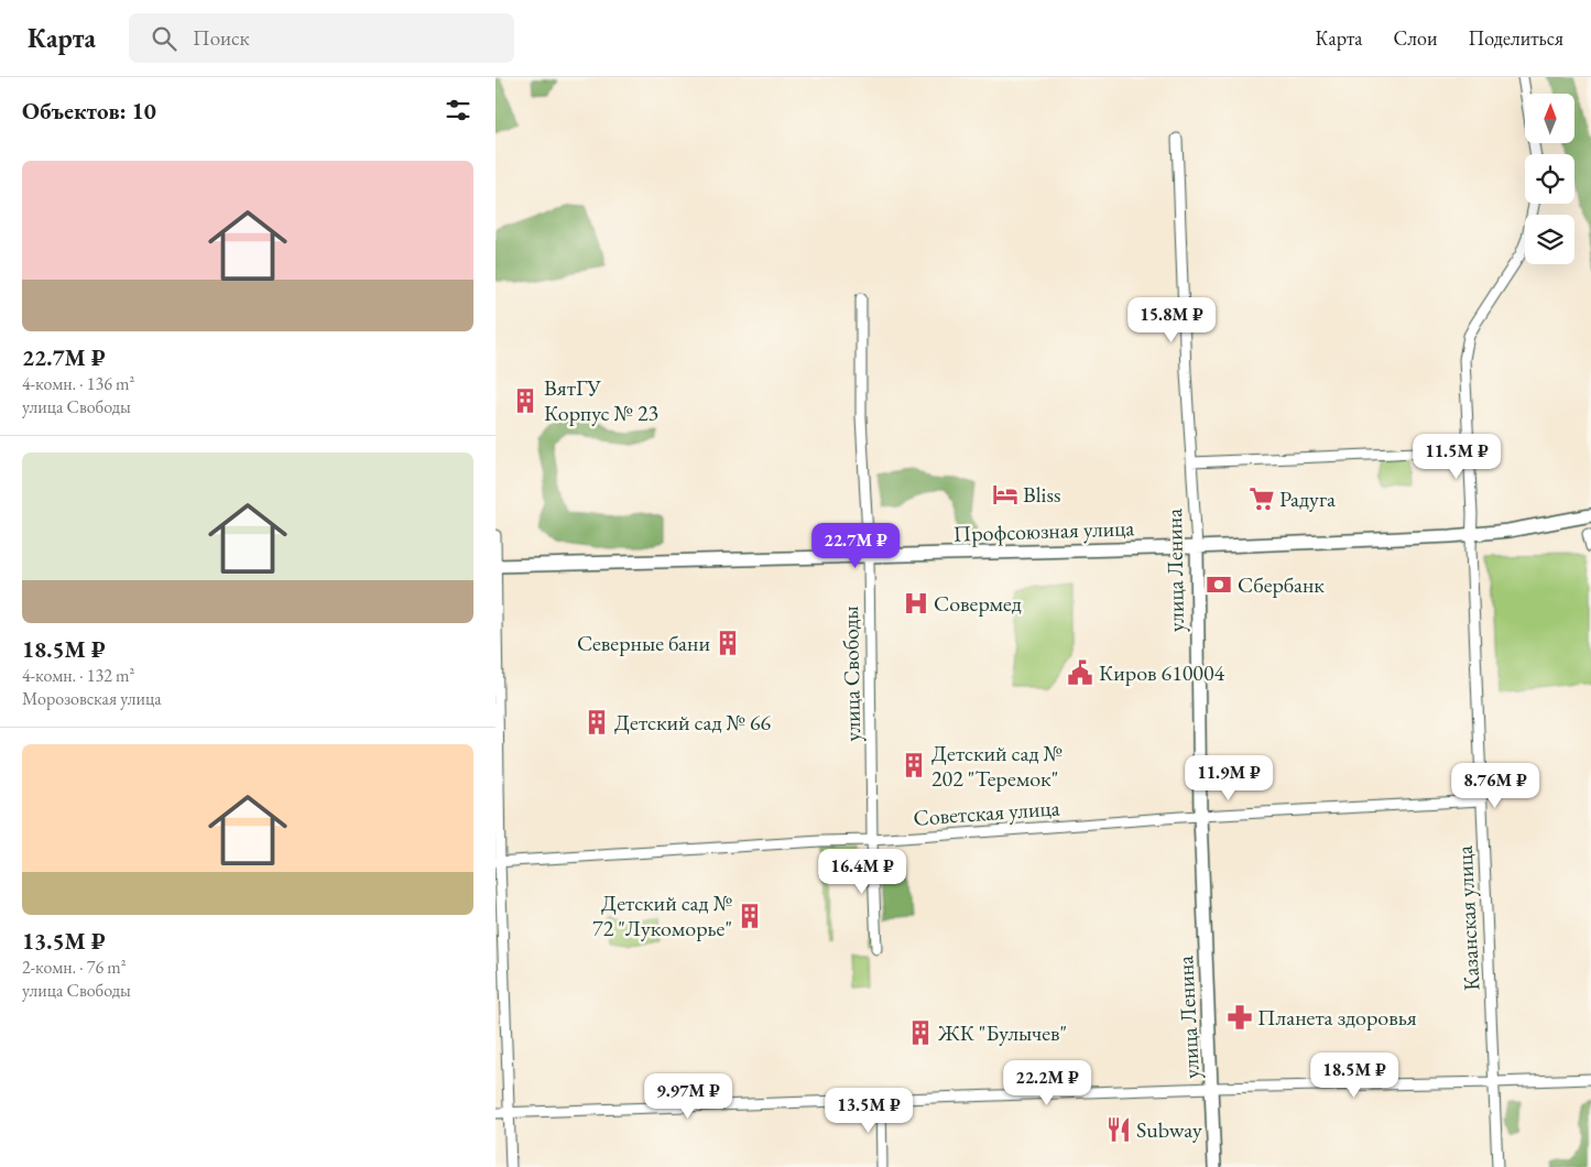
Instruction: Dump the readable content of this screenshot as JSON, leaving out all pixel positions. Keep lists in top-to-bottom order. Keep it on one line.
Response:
{"streets":{"main road":["Профсоюзная улица","улица Ленина"],"street":["улица Свободы","Советская улица","Казанская улица"]},"crossings":[["Профсоюзная улица","улица Ленина"],["Профсоюзная улица","улица Свободы"],["Профсоюзная улица","Казанская улица"],["улица Ленина","Советская улица"],["улица Свободы","Советская улица"],["Советская улица","Казанская улица"]],"places":{"building":["ВятГУ Корпус № 23","Северные бани","Детский сад № 66","Детский сад № 202 \"Теремок\"","Детский сад № 72 \"Лукоморье\"","ЖК \"Булычев\""],"hotel":["Bliss"],"supermarket":["Радуга"],"bank":["Сбербанк"],"hospital":["Совермед"],"public building":["Киров 610004"],"pharmacy":["Планета здоровья"],"restaurant":["Subway"]},"north":"top","page":{"header":"Карта","search":"Поиск","nav":["Карта","Слои","Поделиться"],"heading":"Объектов: 10","list":[{"name":"22.7M ₽","note":"4-комн. · 136 m² · улица Свободы"},{"name":"18.5M ₽","note":"4-комн. · 132 m² · Морозовская улица"},{"name":"13.5M ₽","note":"2-комн. · 76 m² · улица Свободы"}],"price":["15.8M ₽","11.5M ₽","22.7M ₽","11.9M ₽","8.76M ₽","16.4M ₽","18.5M ₽","22.2M ₽","9.97M ₽","13.5M ₽"]}}
